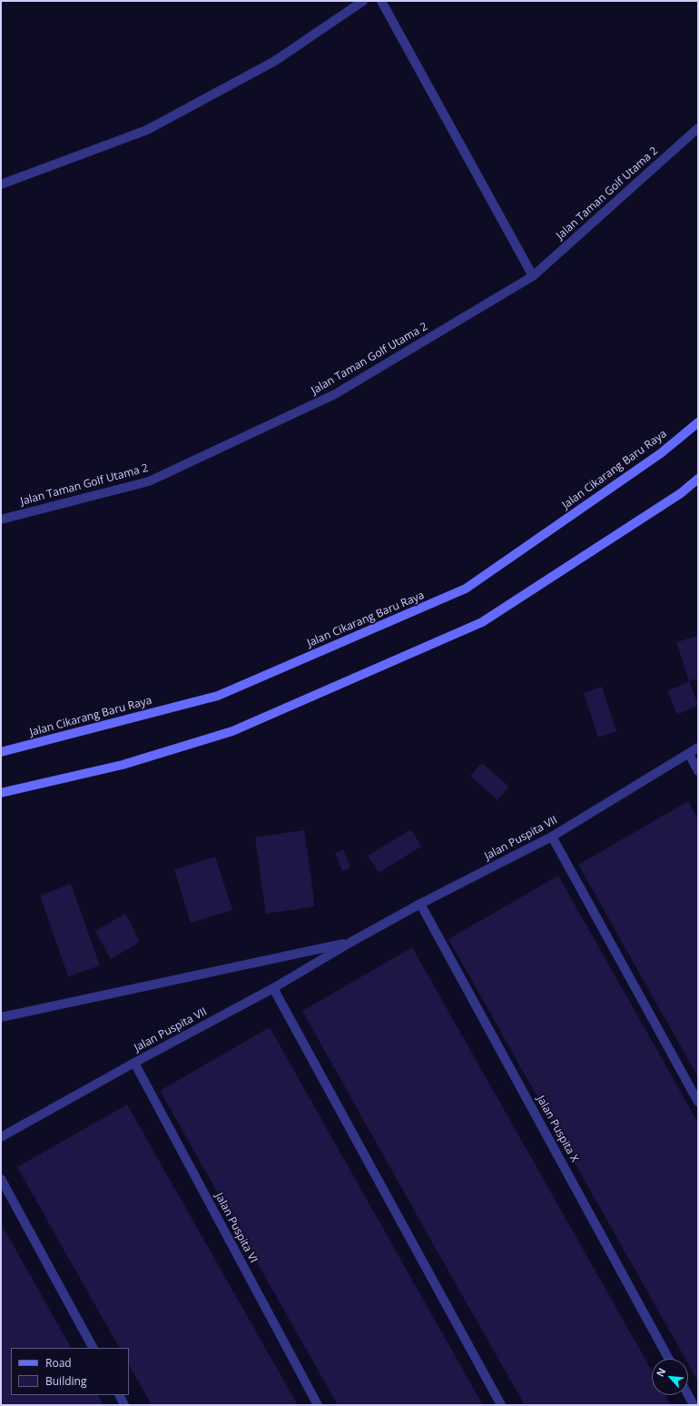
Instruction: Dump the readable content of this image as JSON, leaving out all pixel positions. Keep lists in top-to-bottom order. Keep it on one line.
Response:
{"streets":{"main road":["Jalan Cikarang Baru Raya"],"street":["Jalan Taman Golf Utama 2","Jalan Puspita VII","Jalan Puspita X","Jalan Puspita VI"]},"crossings":[["Jalan Puspita VII","Jalan Puspita X"],["Jalan Puspita VII","Jalan Puspita VI"]],"legend":["Road","Building"],"north":"top left"}
